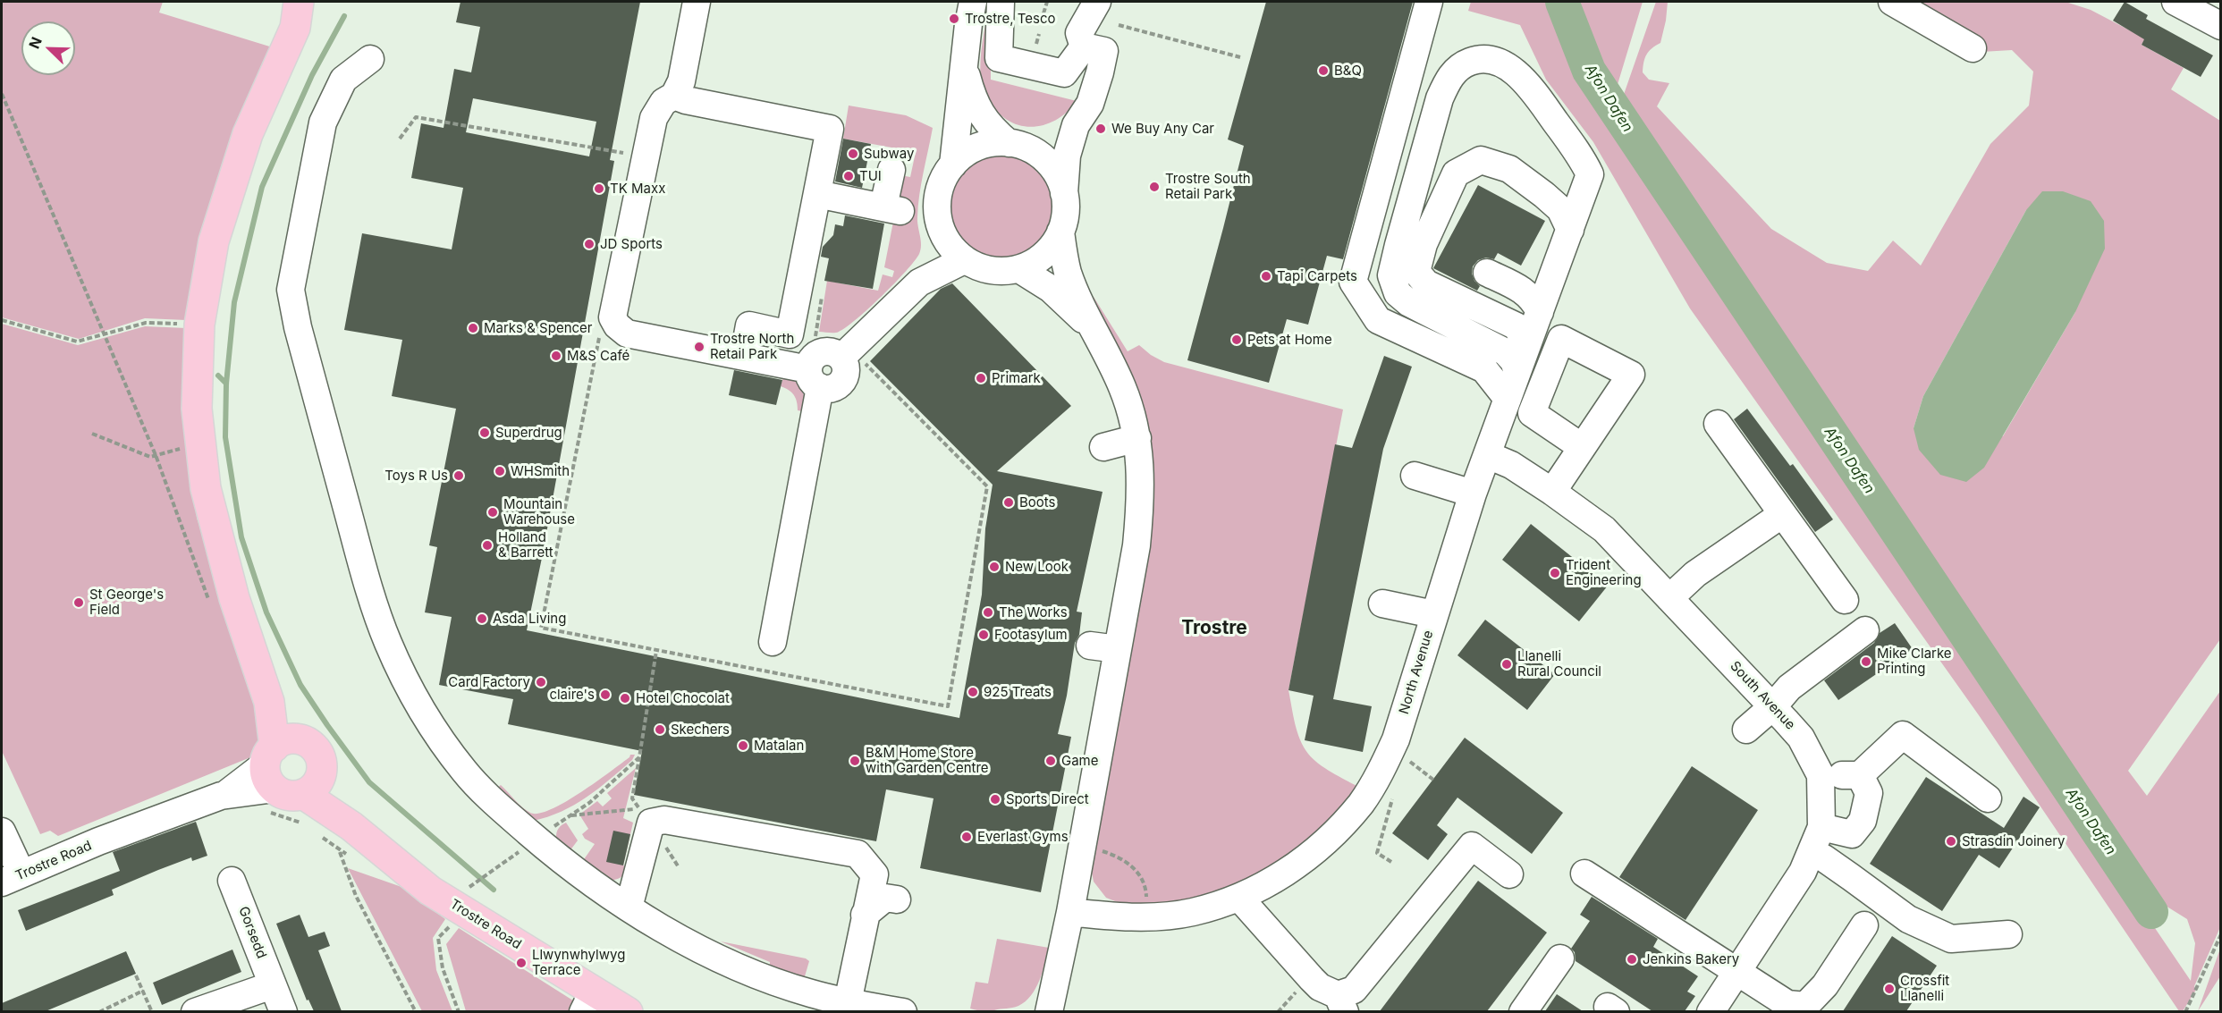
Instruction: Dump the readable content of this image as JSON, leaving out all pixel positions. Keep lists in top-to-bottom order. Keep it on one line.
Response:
{"streets":{"main road":["Trostre Road"],"street":["North Avenue","South Avenue","Gorsedd"]},"crossings":[["North Avenue","South Avenue"]],"districts":["Trostre"],"water":["Afon Dafen"],"places":["Trostre, Tesco","B&Q","We Buy Any Car","Subway","TUI","Trostre South Retail Park","TK Maxx","JD Sports","Tapi Carpets","Marks & Spencer","Pets at Home","Trostre North Retail Park","M&S Café","Primark","Superdrug","WHSmith","Toys R Us","Boots","Mountain Warehouse","Holland & Barrett","New Look","Trident Engineering","St George's Field","The Works","Asda Living","Footasylum","Mike Clarke Printing","Llanelli Rural Council","Card Factory","925 Treats","claire's","Hotel Chocolat","Skechers","Matalan","B&M Home Store with Garden Centre","Game","Sports Direct","Everlast Gyms","Strasdin Joinery","Jenkins Bakery","Llwynwhylwyg Terrace","Crossfit Llanelli"],"north":"top left"}
